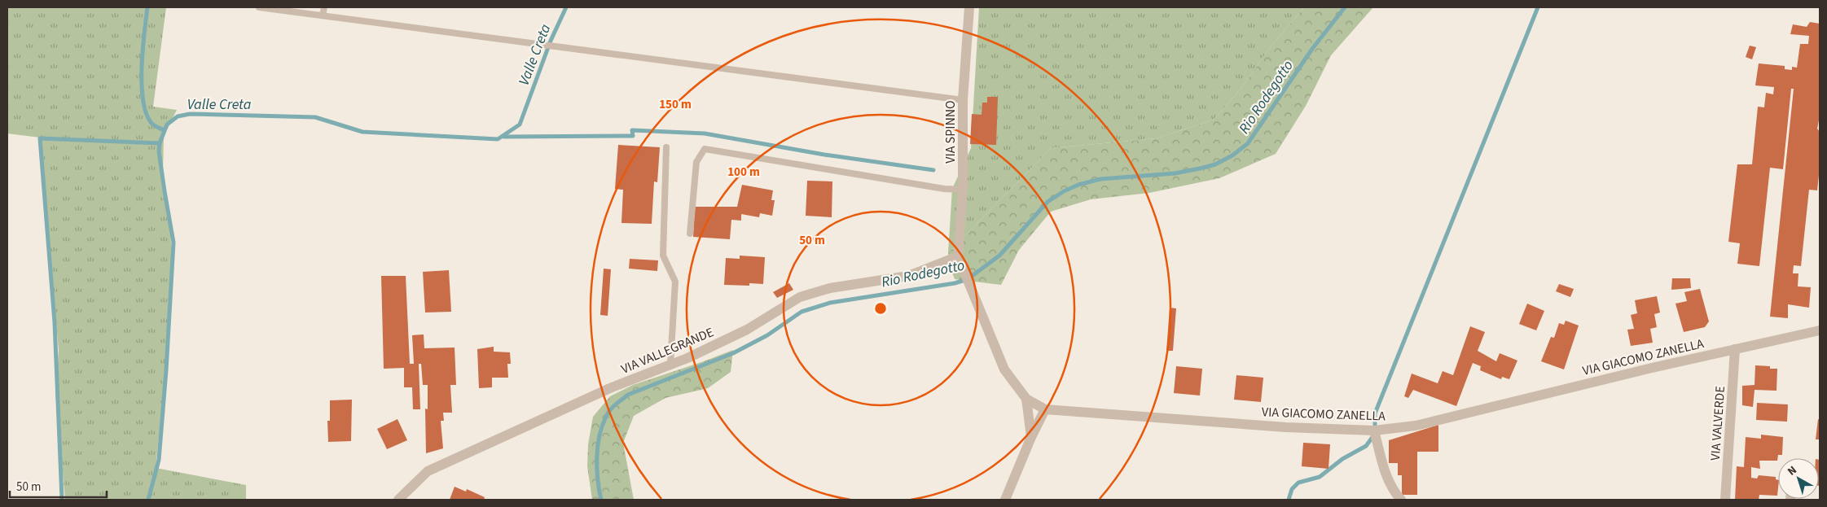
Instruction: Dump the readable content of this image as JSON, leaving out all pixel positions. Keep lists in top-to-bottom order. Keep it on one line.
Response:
{"streets":{"street":["VIA SPINNO","VIA VALLEGRANDE","VIA GIACOMO ZANELLA","VIA VALVERDE"]},"crossings":[["VIA SPINNO","VIA VALLEGRANDE"],["VIA SPINNO","VIA GIACOMO ZANELLA"],["VIA VALLEGRANDE","VIA GIACOMO ZANELLA"],["VIA GIACOMO ZANELLA","VIA VALVERDE"]],"water":["Valle Creta","Rio Rodegotto"],"scale_bar":"50 m","north":"top left","rings":["150 m","100 m","50 m"]}
